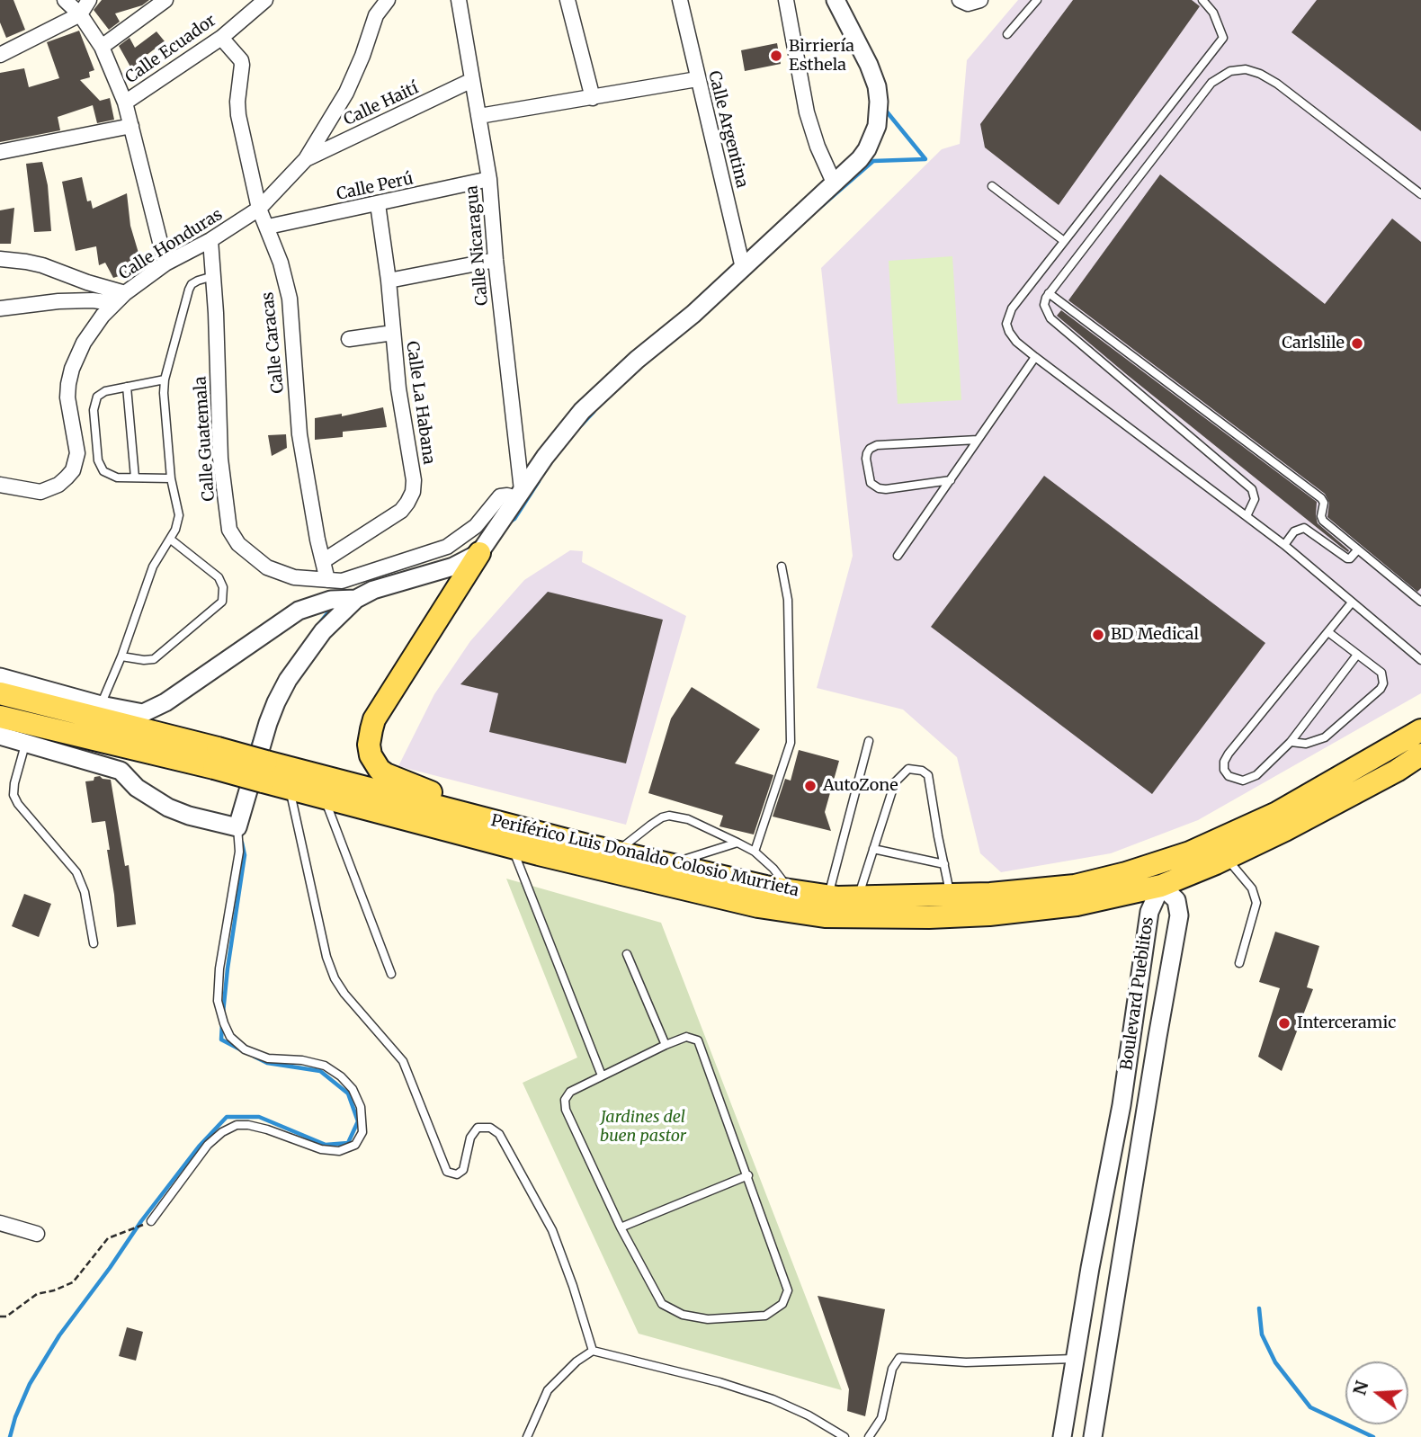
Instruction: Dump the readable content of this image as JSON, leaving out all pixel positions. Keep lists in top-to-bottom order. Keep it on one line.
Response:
{"streets":{"main road":["Periférico Luis Donaldo Colosio Murrieta"],"street":["Calle Ecuador","Calle Haití","Calle Argentina","Calle Perú","Calle Honduras","Calle Nicaragua","Calle Caracas","Calle La Habana","Calle Guatemala","Boulevard Pueblitos"]},"crossings":[["Calle Ecuador","Calle Caracas"],["Calle Haití","Calle Honduras"],["Calle Haití","Calle Nicaragua"],["Calle Perú","Calle Nicaragua"],["Calle Perú","Calle Caracas"],["Calle Perú","Calle La Habana"],["Calle Honduras","Calle Caracas"],["Calle Honduras","Calle Guatemala"],["Calle Nicaragua","Calle Guatemala"],["Calle Caracas","Calle La Habana"],["Calle Caracas","Calle Guatemala"],["Periférico Luis Donaldo Colosio Murrieta","Boulevard Pueblitos"]],"parks":["Jardines del buen pastor"],"places":["Birriería Esthela","Carlslile","BD Medical","AutoZone","Interceramic"],"north":"left"}
